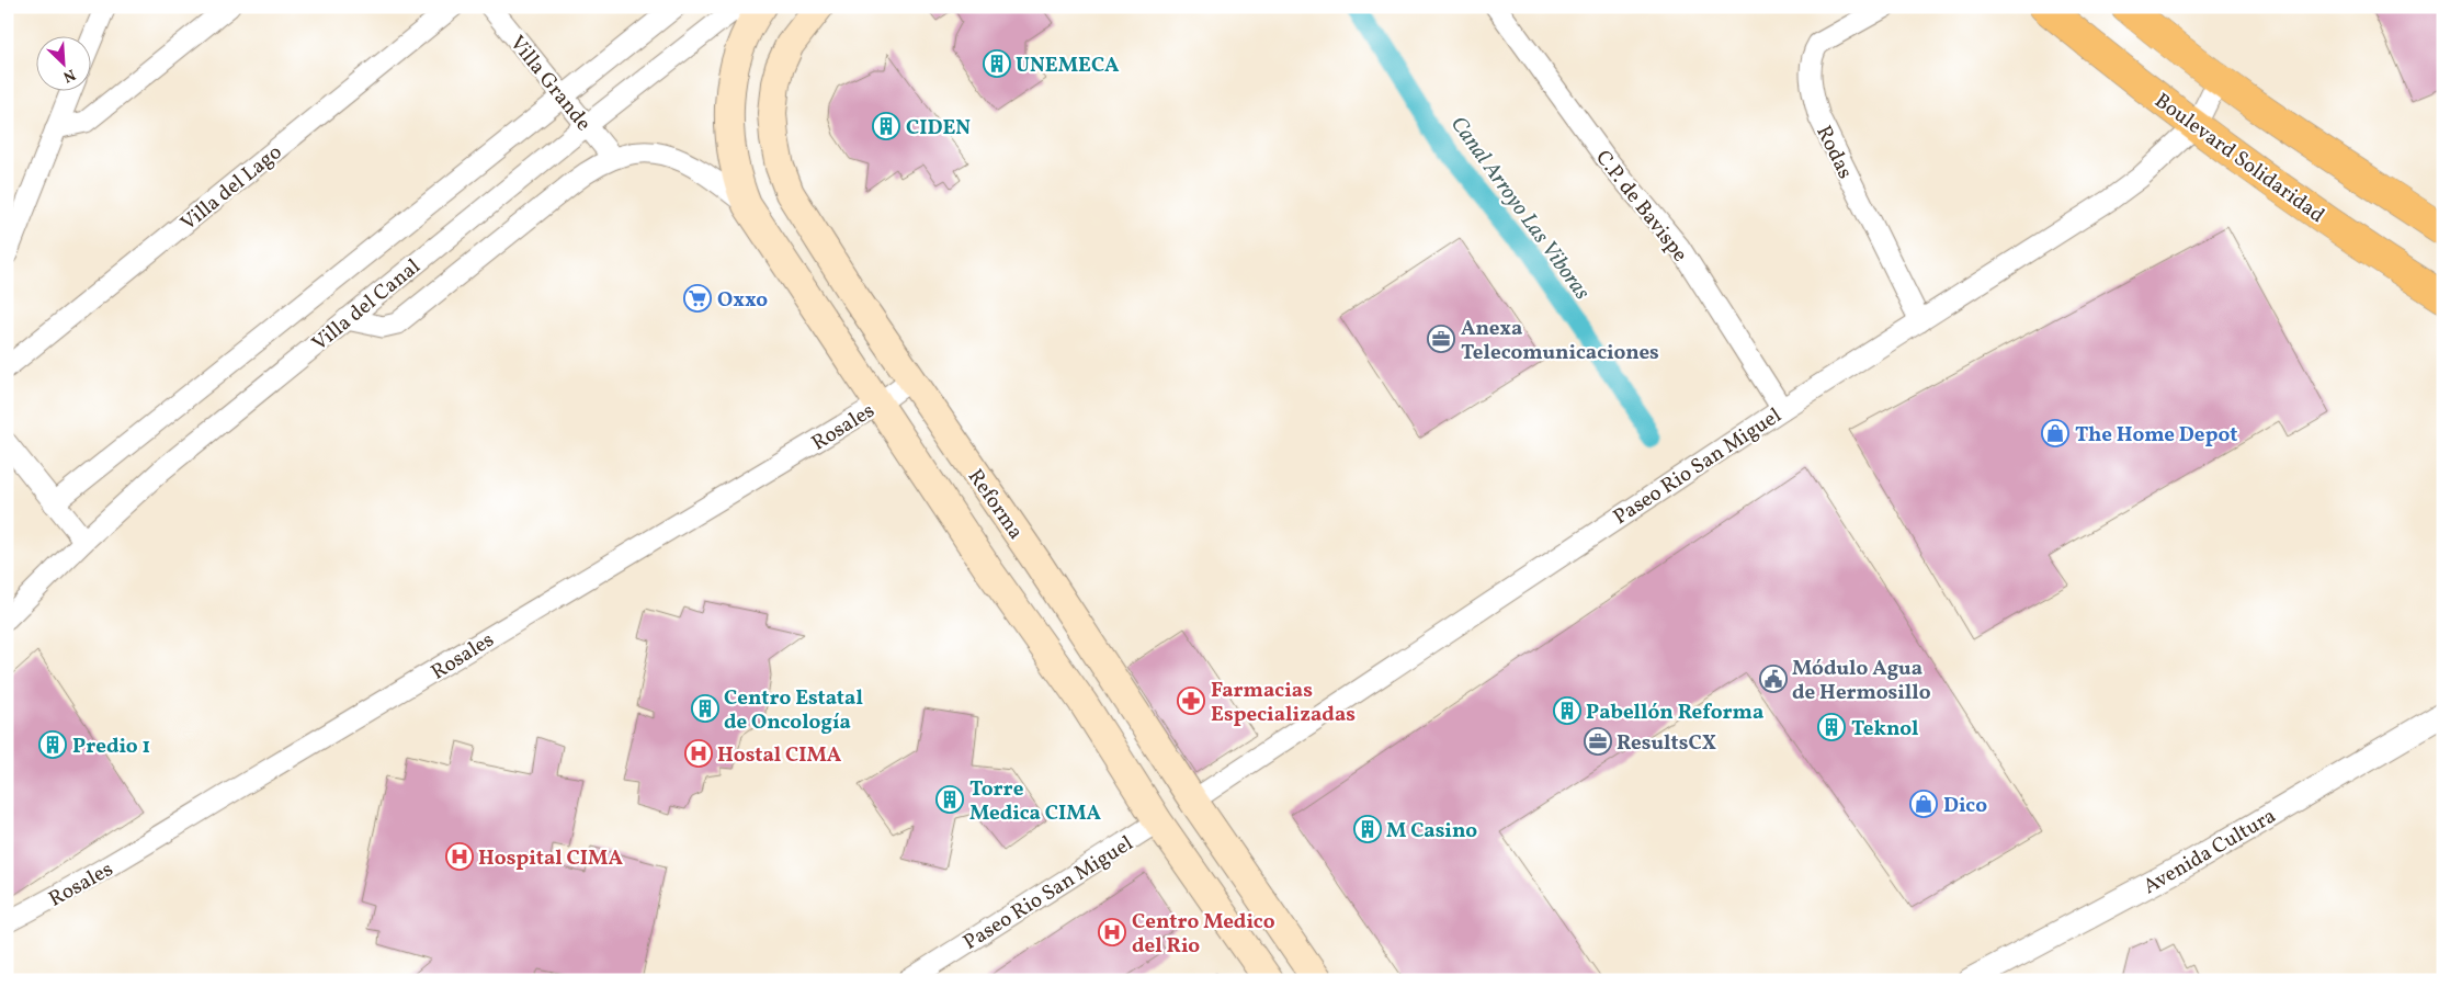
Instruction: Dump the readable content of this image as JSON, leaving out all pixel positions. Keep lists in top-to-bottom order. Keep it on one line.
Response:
{"streets":{"main road":["Boulevard Solidaridad","Reforma"],"street":["Villa Grande","Rodas","Villa del Lago","C.P. de Bavispe","Villa del Canal","Rosales","Paseo Rio San Miguel","Avenida Cultura"]},"crossings":[["Villa Grande","Villa del Canal"],["Rodas","Paseo Rio San Miguel"],["Boulevard Solidaridad","Paseo Rio San Miguel"],["C.P. de Bavispe","Paseo Rio San Miguel"],["Rosales","Reforma"],["Paseo Rio San Miguel","Reforma"]],"water":["Canal Arroyo Las Viboras"],"places":{"building":["UNEMECA","CIDEN","Centro Estatal de Oncología","Pabellón Reforma","Teknol","Predio 1","Torre Medica CIMA","M Casino"],"supermarket":["Oxxo"],"office":["Anexa Telecomunicaciones","ResultsCX"],"shop":["The Home Depot","Dico"],"public building":["Módulo Agua de Hermosillo"],"pharmacy":["Farmacias Especializadas"],"hospital":["Hostal CIMA","Hospital CIMA","Centro Medico del Rio"]},"north":"bottom right"}
